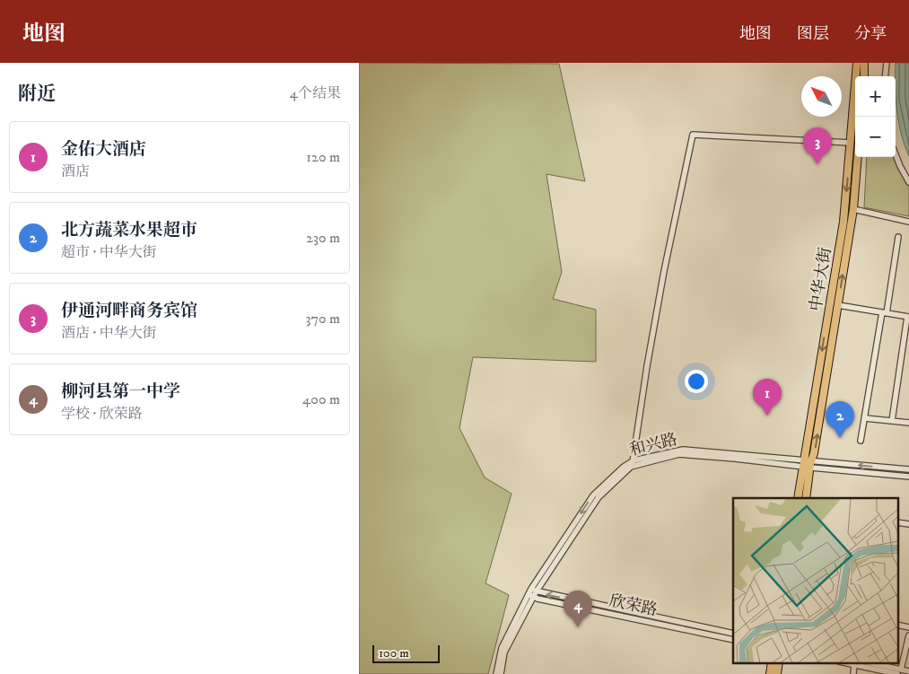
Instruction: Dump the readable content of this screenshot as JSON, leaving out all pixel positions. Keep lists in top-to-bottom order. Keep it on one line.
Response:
{"streets":{"main road":["中华大街"],"street":["和兴路","欣荣路"]},"crossings":[["中华大街","和兴路"],["和兴路","欣荣路"]],"scale_bar":"100 m","north":"top left","page":{"header":"地图","nav":["地图","图层","分享"],"heading":["附近","4个结果"],"map_buttons":["+","−"],"list":[{"mark":"1","name":"金佑大酒店","note":"酒店","value":"120 m"},{"mark":"2","name":"北方蔬菜水果超市","note":"超市 · 中华大街","value":"230 m"},{"mark":"3","name":"伊通河畔商务宾馆","note":"酒店 · 中华大街","value":"370 m"},{"mark":"4","name":"柳河县第一中学","note":"学校 · 欣荣路","value":"400 m"}],"pins":["3","1","2","4"],"scale":"100 m"}}
